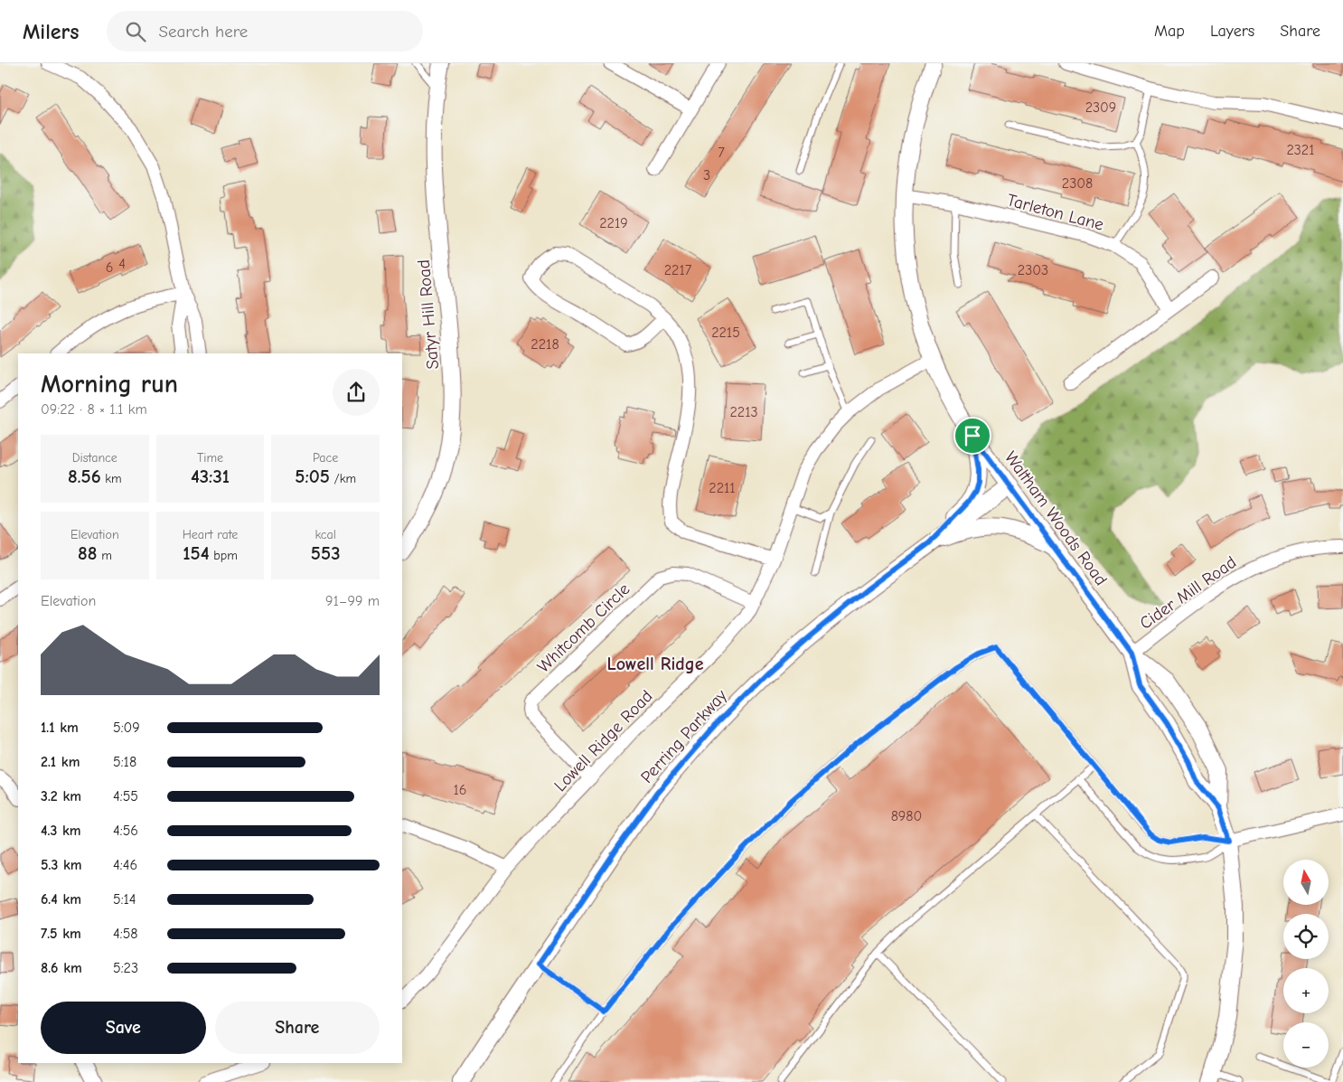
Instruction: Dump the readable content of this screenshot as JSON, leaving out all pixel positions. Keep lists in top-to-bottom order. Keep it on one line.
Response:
{"streets":{"street":["Tarleton Lane","Satyr Hill Road","Waltham Woods Road","Cider Mill Road","Whitcomb Circle","Perring Parkway","Lowell Ridge Road"]},"crossings":[["Tarleton Lane","Waltham Woods Road"],["Waltham Woods Road","Cider Mill Road"],["Waltham Woods Road","Perring Parkway"],["Waltham Woods Road","Lowell Ridge Road"],["Whitcomb Circle","Lowell Ridge Road"]],"districts":["Lowell Ridge"],"house_numbers":["2309","2321","7","3","2308","2219","4","6","2217","2303","2215","2218","2213","2211","16","8980"],"north":"top","page":{"header":"Milers","search":"Search here","nav":["Map","Layers","Share"],"heading":["Morning run","09:22 · 8 × 1.1 km"],"stats":[["Distance","8.56 km"],["Time","43:31"],["Pace","5:05 /km"],["Elevation","88 m"],["Heart rate","154 bpm"],["kcal","553"]],"chart":["Elevation","91–99 m"],"list":[{"name":"1.1 km","note":"5:09"},{"name":"2.1 km","note":"5:18"},{"name":"3.2 km","note":"4:55"},{"name":"4.3 km","note":"4:56"},{"name":"5.3 km","note":"4:46"},{"name":"6.4 km","note":"5:14"},{"name":"7.5 km","note":"4:58"},{"name":"8.6 km","note":"5:23"}],"map_buttons":["+","−"],"buttons":["Save","Share"]}}
